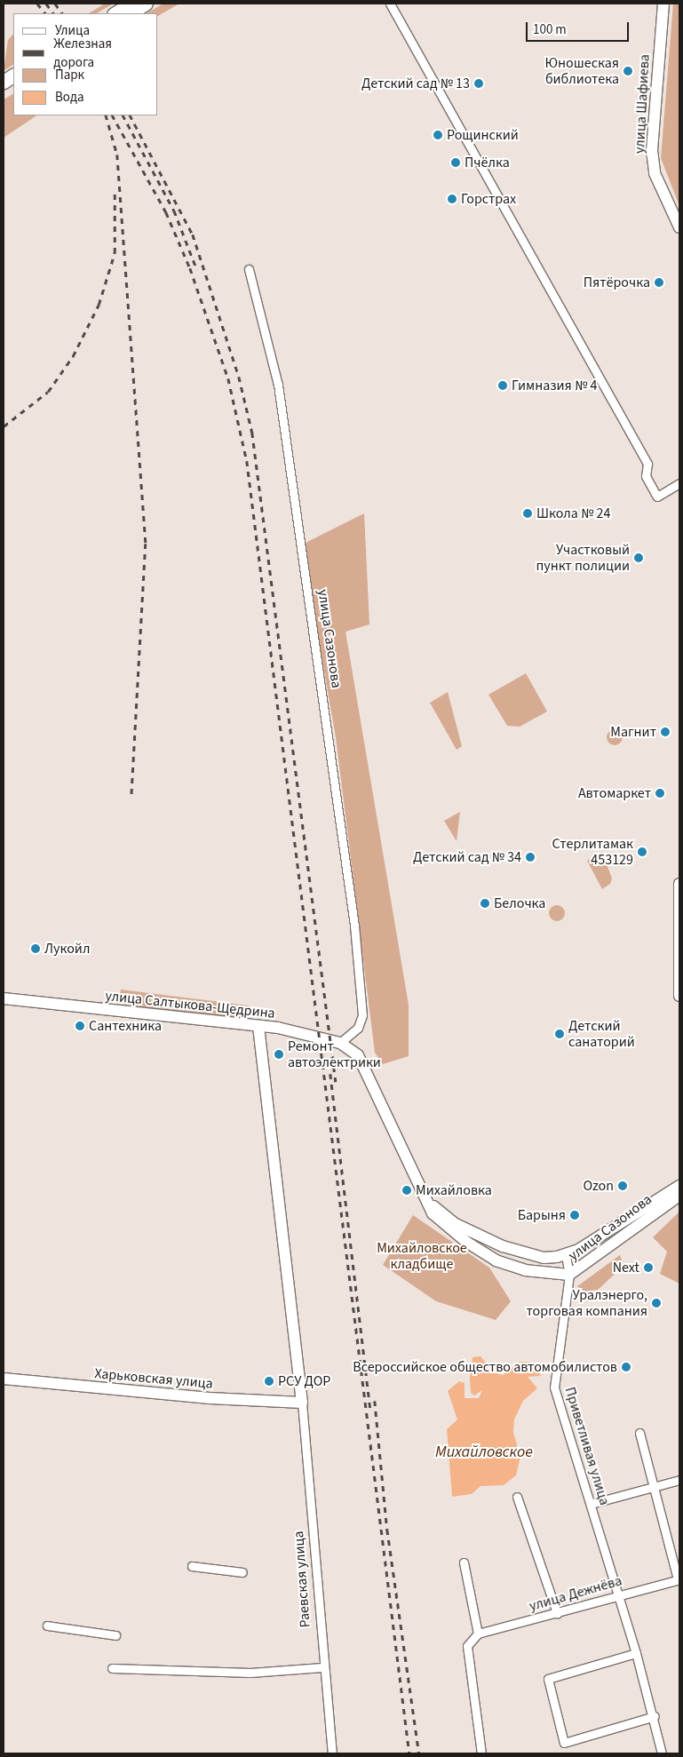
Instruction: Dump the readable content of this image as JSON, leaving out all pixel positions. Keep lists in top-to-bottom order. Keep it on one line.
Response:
{"streets":{"main road":["улица Шафиева","улица Сазонова","улица Салтыкова-Щедрина","Харьковская улица"],"street":["Приветливая улица","Раевская улица","улица Дежнёва"]},"crossings":[["улица Сазонова","улица Салтыкова-Щедрина"],["улица Сазонова","Приветливая улица"],["Харьковская улица","Раевская улица"],["Приветливая улица","улица Дежнёва"]],"water":["Михайловское"],"parks":["Михайловское кладбище"],"places":["Юношеская библиотека","Детский сад № 13","Рощинский","Пчёлка","Горстрах","Пятёрочка","Гимназия № 4","Школа № 24","Участковый пункт полиции","Магнит","Автомаркет","Стерлитамак 453129","Детский сад № 34","Белочка","Лукойл","Сантехника","Детский санаторий","Ремонт автоэлектрики","Ozon","Михайловка","Барыня","Next","Уралэнерго, торговая компания","Всероссийское общество автомобилистов","РСУ ДОР"],"legend":["Улица","Железная дорога","Парк","Вода"],"scale_bar":"100 m"}
